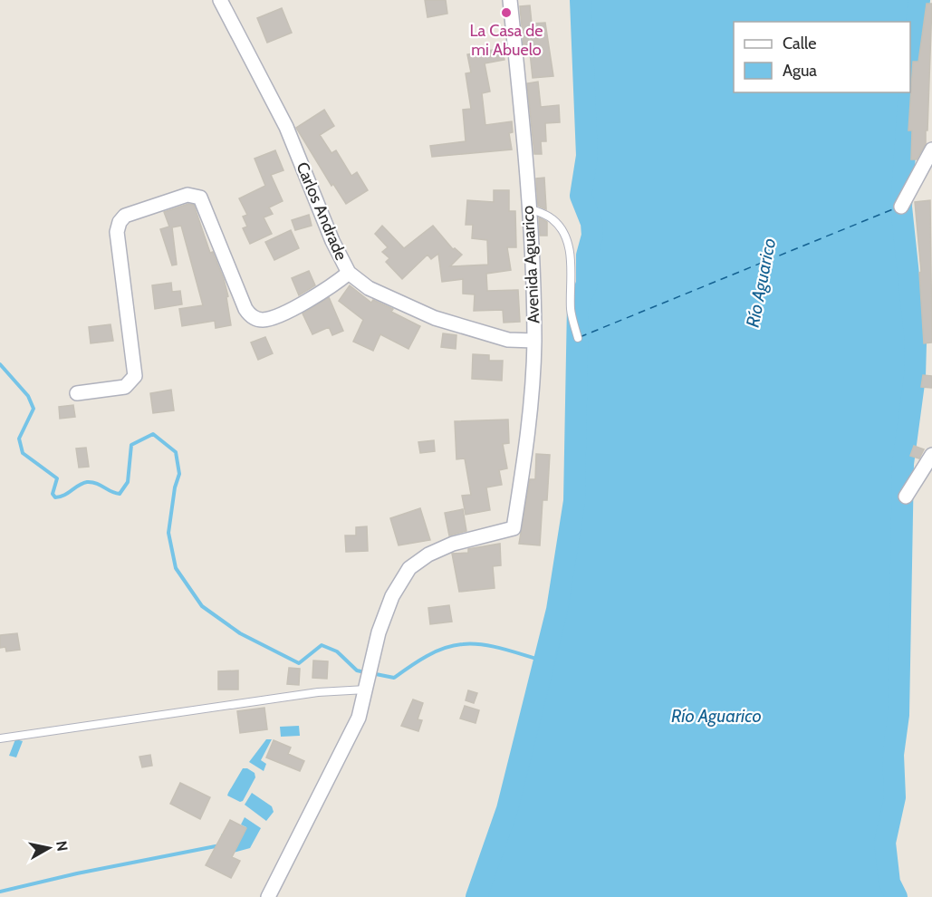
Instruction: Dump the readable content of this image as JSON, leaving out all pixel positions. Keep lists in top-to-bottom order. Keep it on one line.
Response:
{"streets":{"street":["Carlos Andrade","Avenida Aguarico"]},"crossings":[["Carlos Andrade","Avenida Aguarico"]],"water":["Río Aguarico"],"places":["La Casa de mi Abuelo"],"legend":["Calle","Agua"],"north":"right"}
